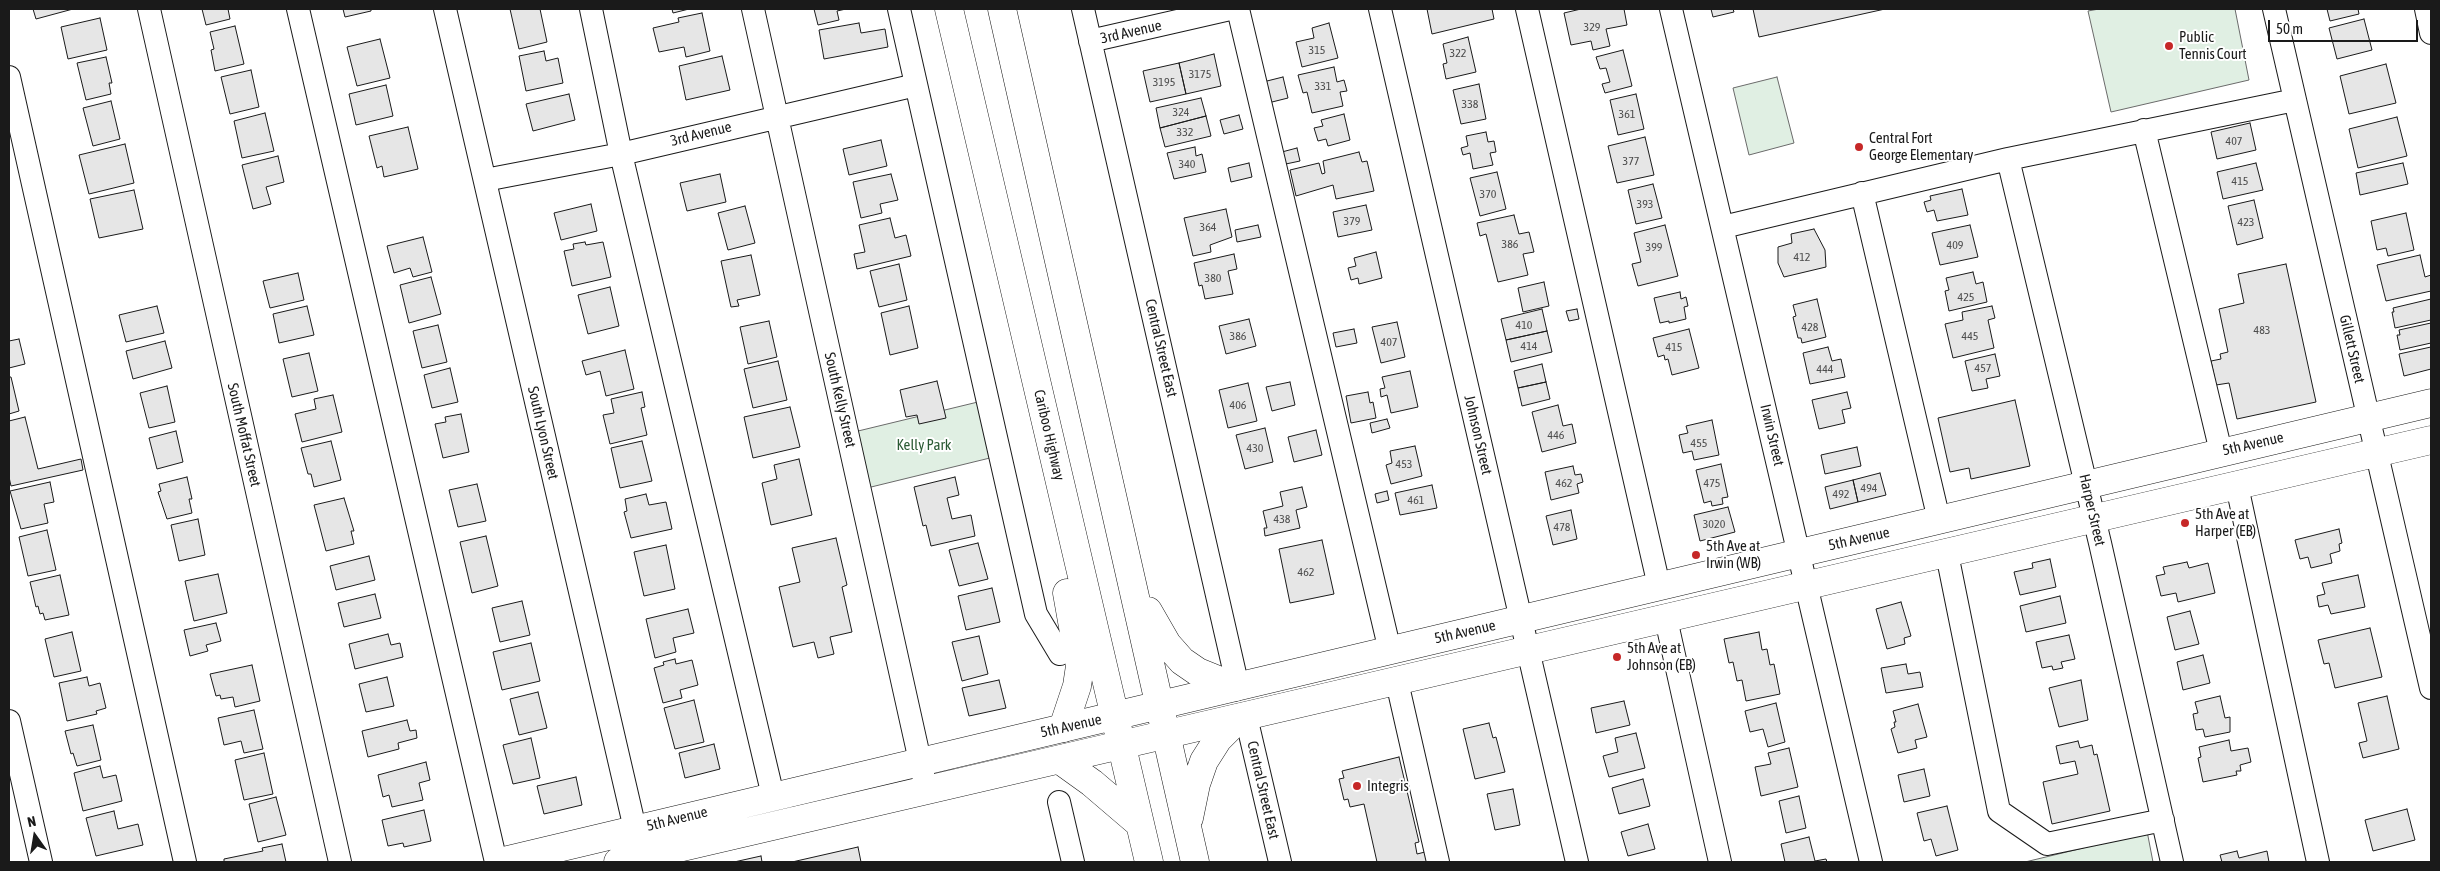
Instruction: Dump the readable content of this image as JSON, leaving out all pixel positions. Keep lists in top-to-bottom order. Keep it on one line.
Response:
{"streets":{"main road":["Cariboo Highway","5th Avenue"],"street":["3rd Avenue","Central Street East","Gillett Street","South Kelly Street","South Lyon Street","South Moffat Street","Johnson Street","Irwin Street","Harper Street"]},"crossings":[["3rd Avenue","Central Street East"],["3rd Avenue","South Kelly Street"],["3rd Avenue","South Lyon Street"],["Central Street East","5th Avenue"],["Gillett Street","5th Avenue"],["South Kelly Street","5th Avenue"],["South Lyon Street","5th Avenue"],["Cariboo Highway","5th Avenue"],["Johnson Street","5th Avenue"],["Irwin Street","5th Avenue"],["5th Avenue","Harper Street"]],"parks":["Kelly Park"],"places":["Public Tennis Court","Central Fort George Elementary","5th Ave at Harper (EB)","5th Ave at Irwin (WB)","5th Ave at Johnson (EB)","Integris"],"house_numbers":["329","315","322","3175","3195","331","338","324","361","332","407","377","340","415","370","393","379","423","364","386","409","399","412","380","425","410","428","483","386","445","407","414","415","457","444","406","446","455","430","453","462","475","494","492","461","438","3020","478","462"],"scale_bar":"50 m","north":"top"}
